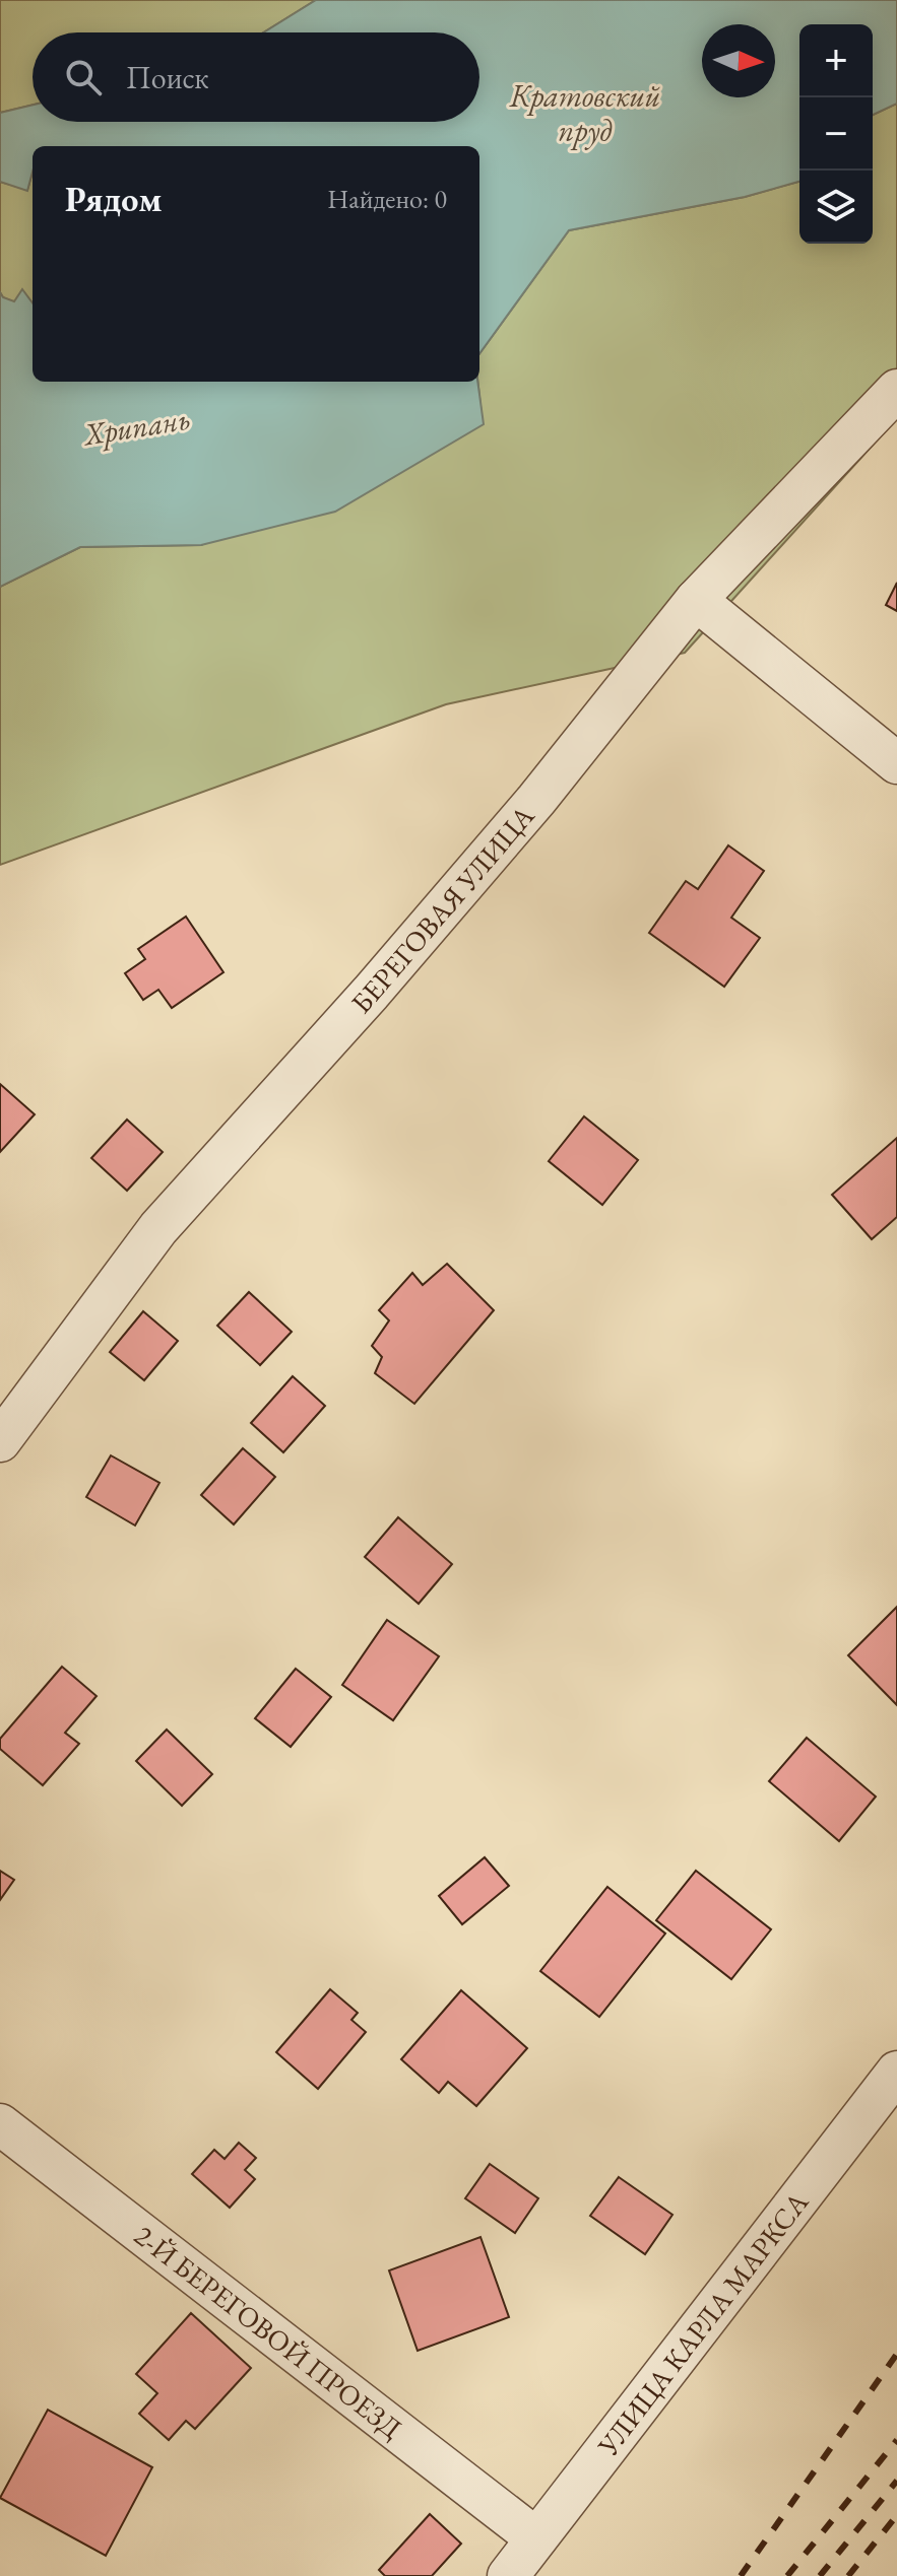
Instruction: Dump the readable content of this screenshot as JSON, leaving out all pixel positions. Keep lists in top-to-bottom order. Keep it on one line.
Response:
{"streets":{"street":["БЕРЕГОВАЯ УЛИЦА","УЛИЦА КАРЛА МАРКСА","2-Й БЕРЕГОВОЙ ПРОЕЗД"]},"crossings":[["УЛИЦА КАРЛА МАРКСА","2-Й БЕРЕГОВОЙ ПРОЕЗД"]],"water":["Кратовский пруд","Хрипань"],"north":"right","page":{"map_buttons":["+","−"],"search":"Поиск","heading":["Рядом","Найдено: 0"]}}
